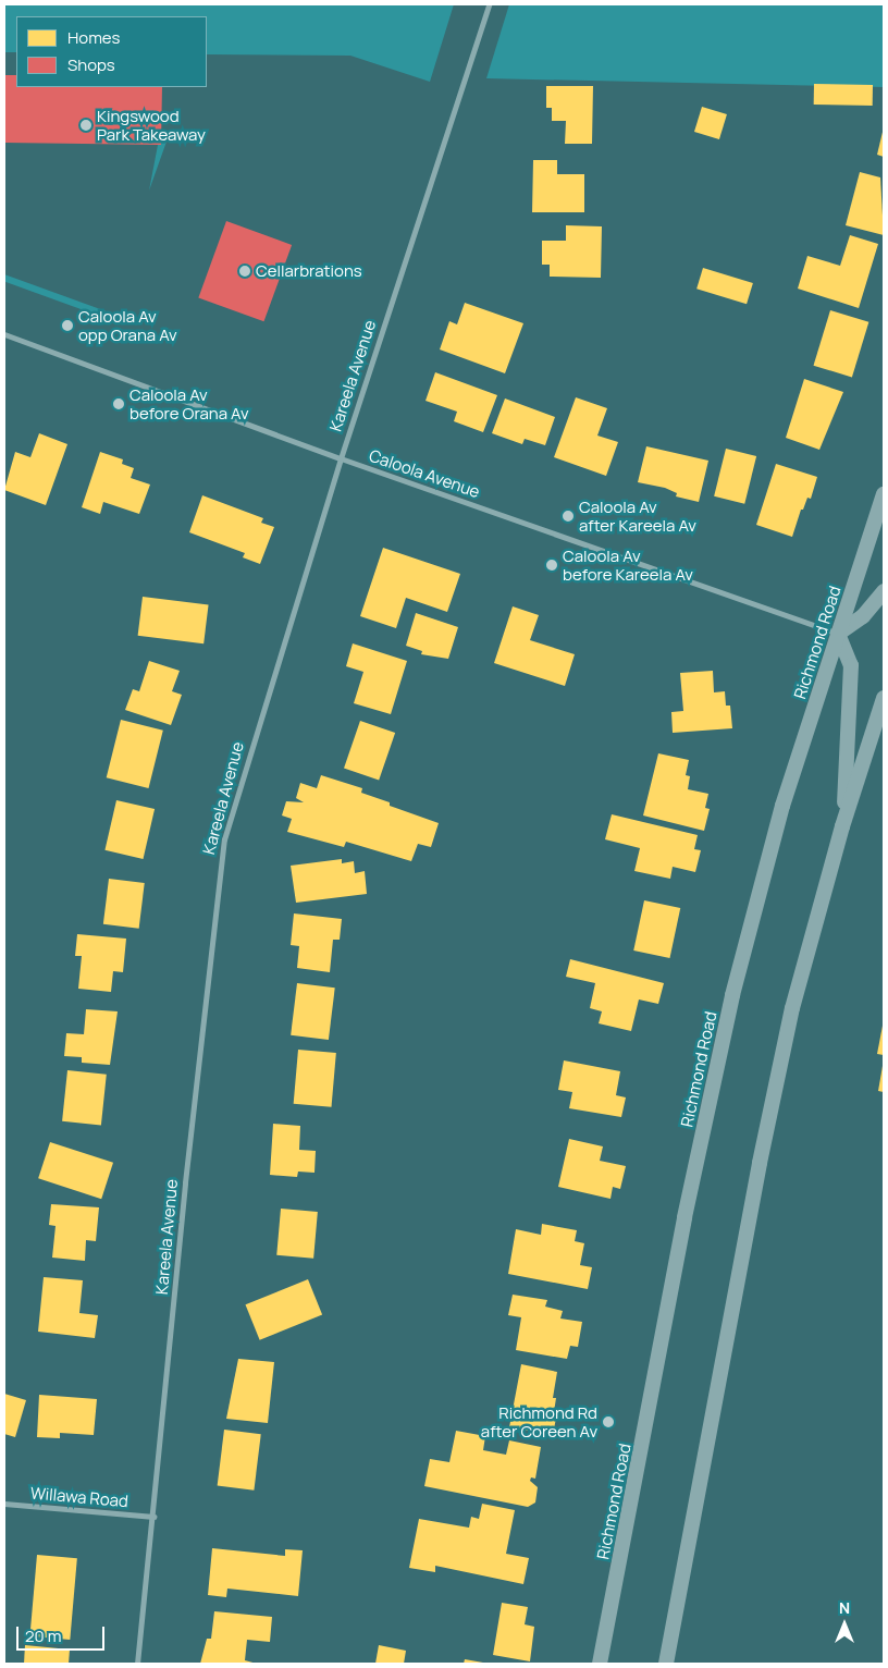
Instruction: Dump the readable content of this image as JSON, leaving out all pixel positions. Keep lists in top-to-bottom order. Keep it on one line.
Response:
{"streets":{"highway":["Richmond Road"],"street":["Kareela Avenue","Caloola Avenue","Willawa Road"]},"crossings":[["Kareela Avenue","Caloola Avenue"],["Kareela Avenue","Willawa Road"],["Caloola Avenue","Richmond Road"]],"places":["Kingswood Park Takeaway","Cellarbrations","Caloola Av opp Orana Av","Caloola Av before Orana Av","Caloola Av after Kareela Av","Caloola Av before Kareela Av","Richmond Rd after Coreen Av"],"legend":["Homes","Shops"],"scale_bar":"20 m","north":"top"}
